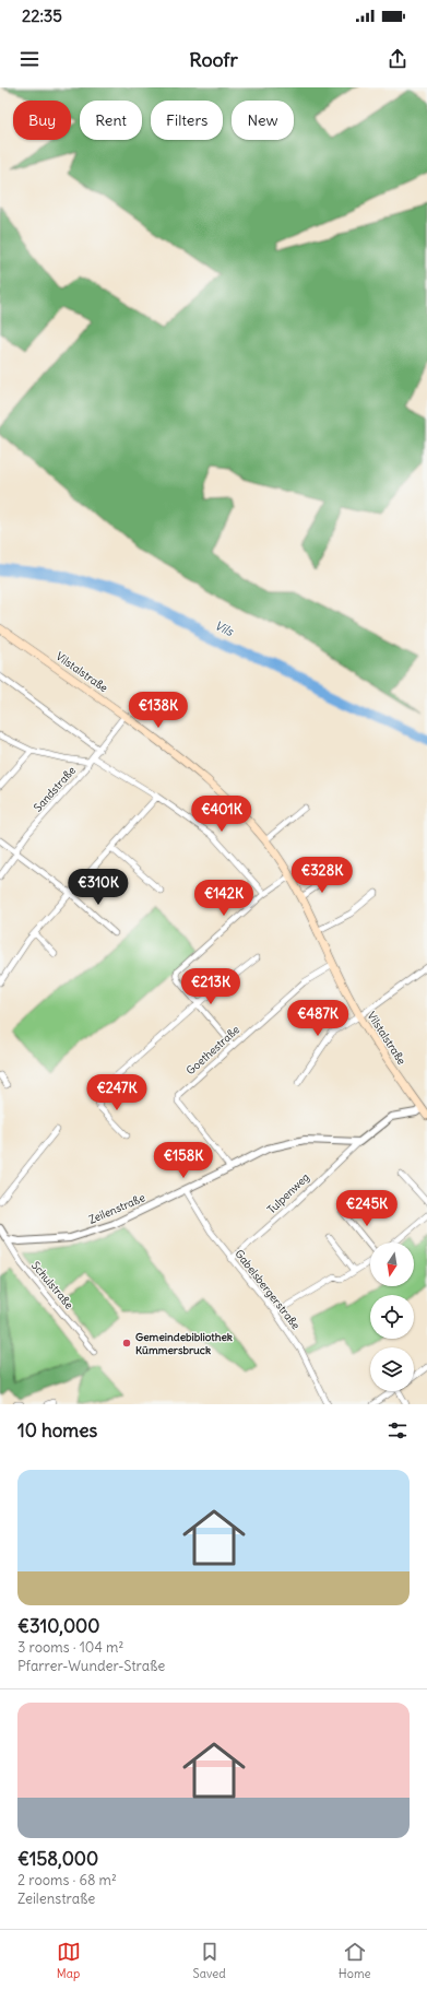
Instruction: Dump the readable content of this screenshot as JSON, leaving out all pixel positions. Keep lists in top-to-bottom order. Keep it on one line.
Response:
{"streets":{"main road":["Vilstalstraße"],"street":["Sandstraße","Goethestraße","Tulpenweg","Zeilenstraße","Schulstraße","Gabelsbergerstraße"]},"crossings":[["Vilstalstraße","Sandstraße"],["Vilstalstraße","Goethestraße"],["Goethestraße","Zeilenstraße"],["Tulpenweg","Zeilenstraße"],["Tulpenweg","Gabelsbergerstraße"],["Zeilenstraße","Schulstraße"],["Zeilenstraße","Gabelsbergerstraße"]],"water":["Vils"],"places":["Gemeindebibliothek Kümmersbruck"],"north":"bottom","page":{"status":"22:35","header":"Roofr","chip":["Buy","Rent","Filters","New"],"price":["€138K","€401K","€328K","€310K","€142K","€213K","€487K","€247K","€158K","€245K"],"heading":"10 homes","list":[{"name":"€310,000","note":"3 rooms · 104 m² · Pfarrer-Wunder-Straße"},{"name":"€158,000","note":"2 rooms · 68 m² · Zeilenstraße"}],"tabs":["Map","Saved","Home"]}}
